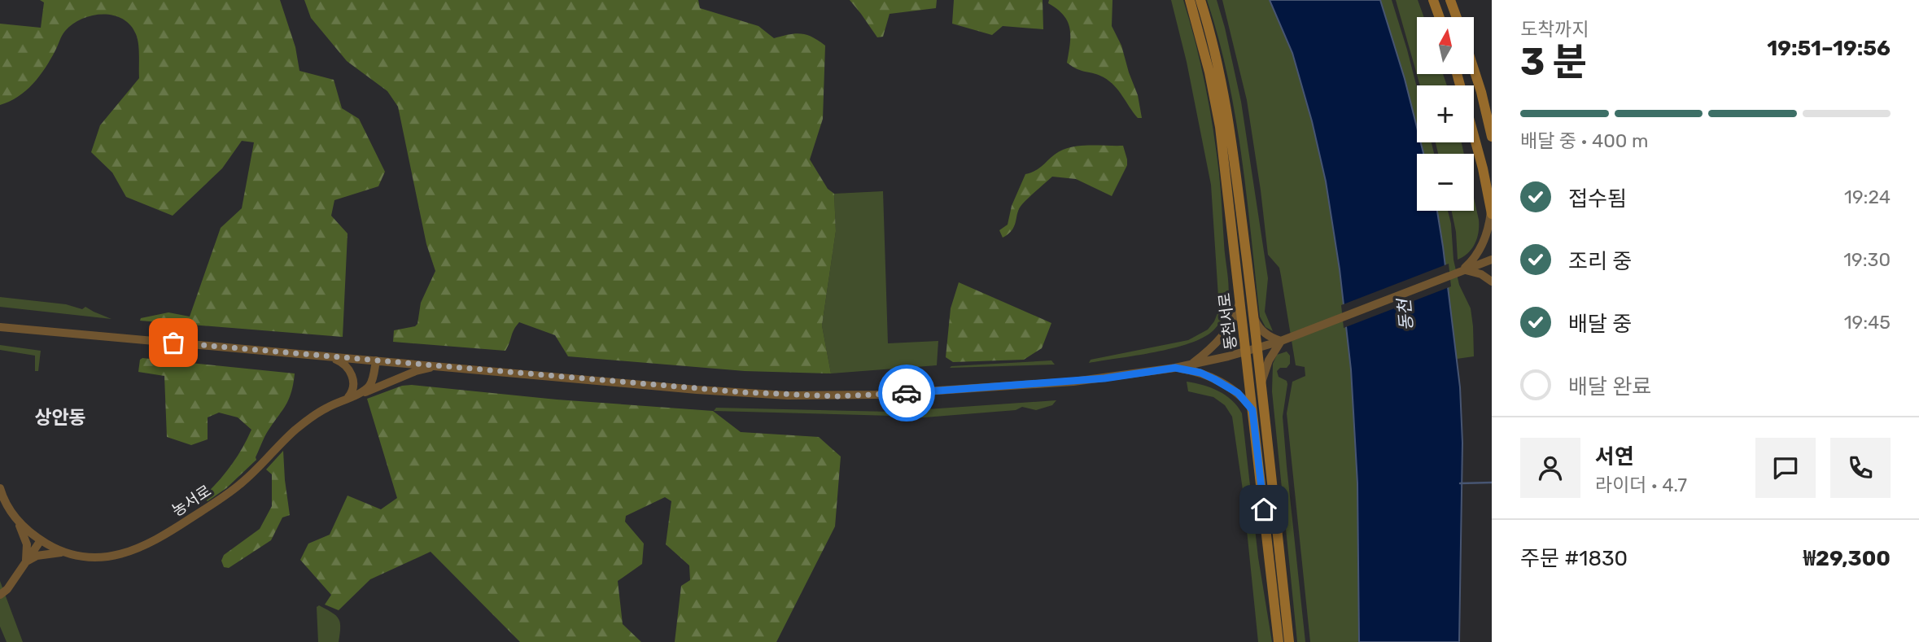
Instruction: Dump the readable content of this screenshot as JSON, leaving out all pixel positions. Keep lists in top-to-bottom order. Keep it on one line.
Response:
{"streets":{"main road":["동천서로"],"street":["농서로"]},"districts":["상안동"],"water":["동천"],"north":"top","page":{"heading":["3 분","도착까지","19:51–19:56"],"panel":["서연","라이더 · 4.7","주문 #1830","₩29,300"],"map_buttons":["+","−"],"bar":"배달 중 · 400 m","list":[["접수됨","19:24"],["조리 중","19:30"],["배달 중","19:45"],"배달 완료"]}}
